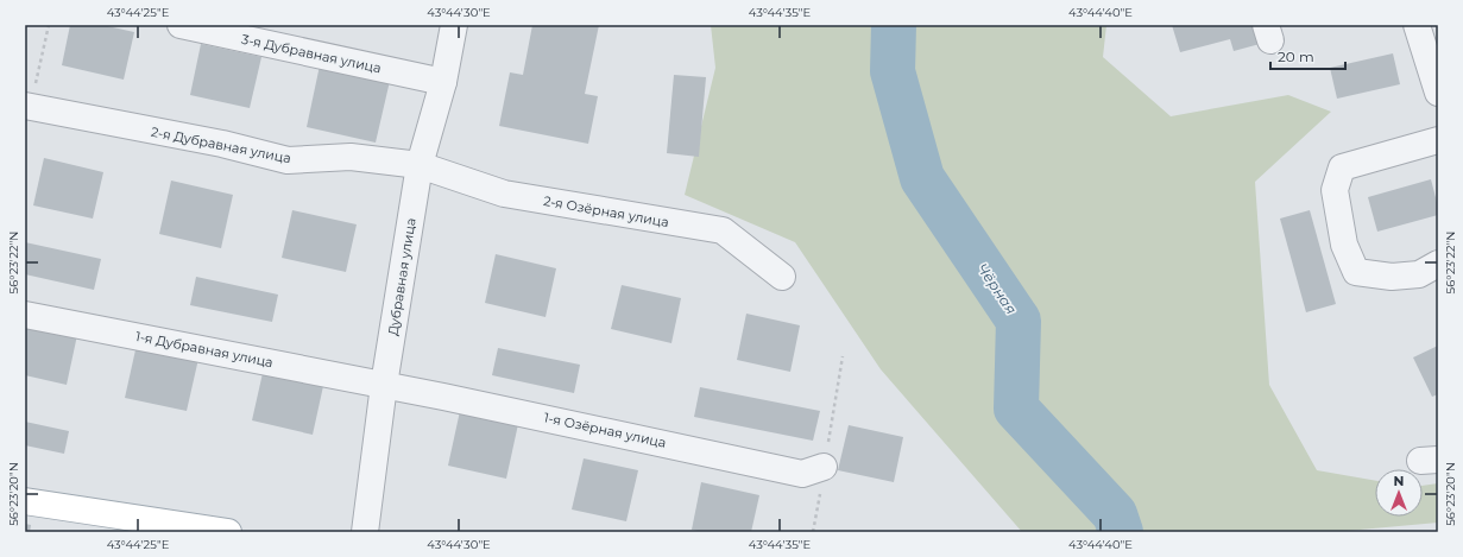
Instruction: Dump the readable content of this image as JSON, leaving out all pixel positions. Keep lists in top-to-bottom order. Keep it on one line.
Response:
{"streets":{"street":["3-я Дубравная улица","2-я Дубравная улица","2-я Озёрная улица","Дубравная улица","1-я Дубравная улица","1-я Озёрная улица"]},"crossings":[["3-я Дубравная улица","Дубравная улица"],["2-я Дубравная улица","2-я Озёрная улица"],["2-я Дубравная улица","Дубравная улица"],["2-я Озёрная улица","Дубравная улица"],["Дубравная улица","1-я Дубравная улица"],["Дубравная улица","1-я Озёрная улица"],["1-я Дубравная улица","1-я Озёрная улица"]],"water":["Чёрная"],"scale_bar":"20 m","north":"top","coordinates":["43°44'25\"E","43°44'30\"E","43°44'35\"E","43°44'40\"E","56°23'22\"N","56°23'20\"N"]}
